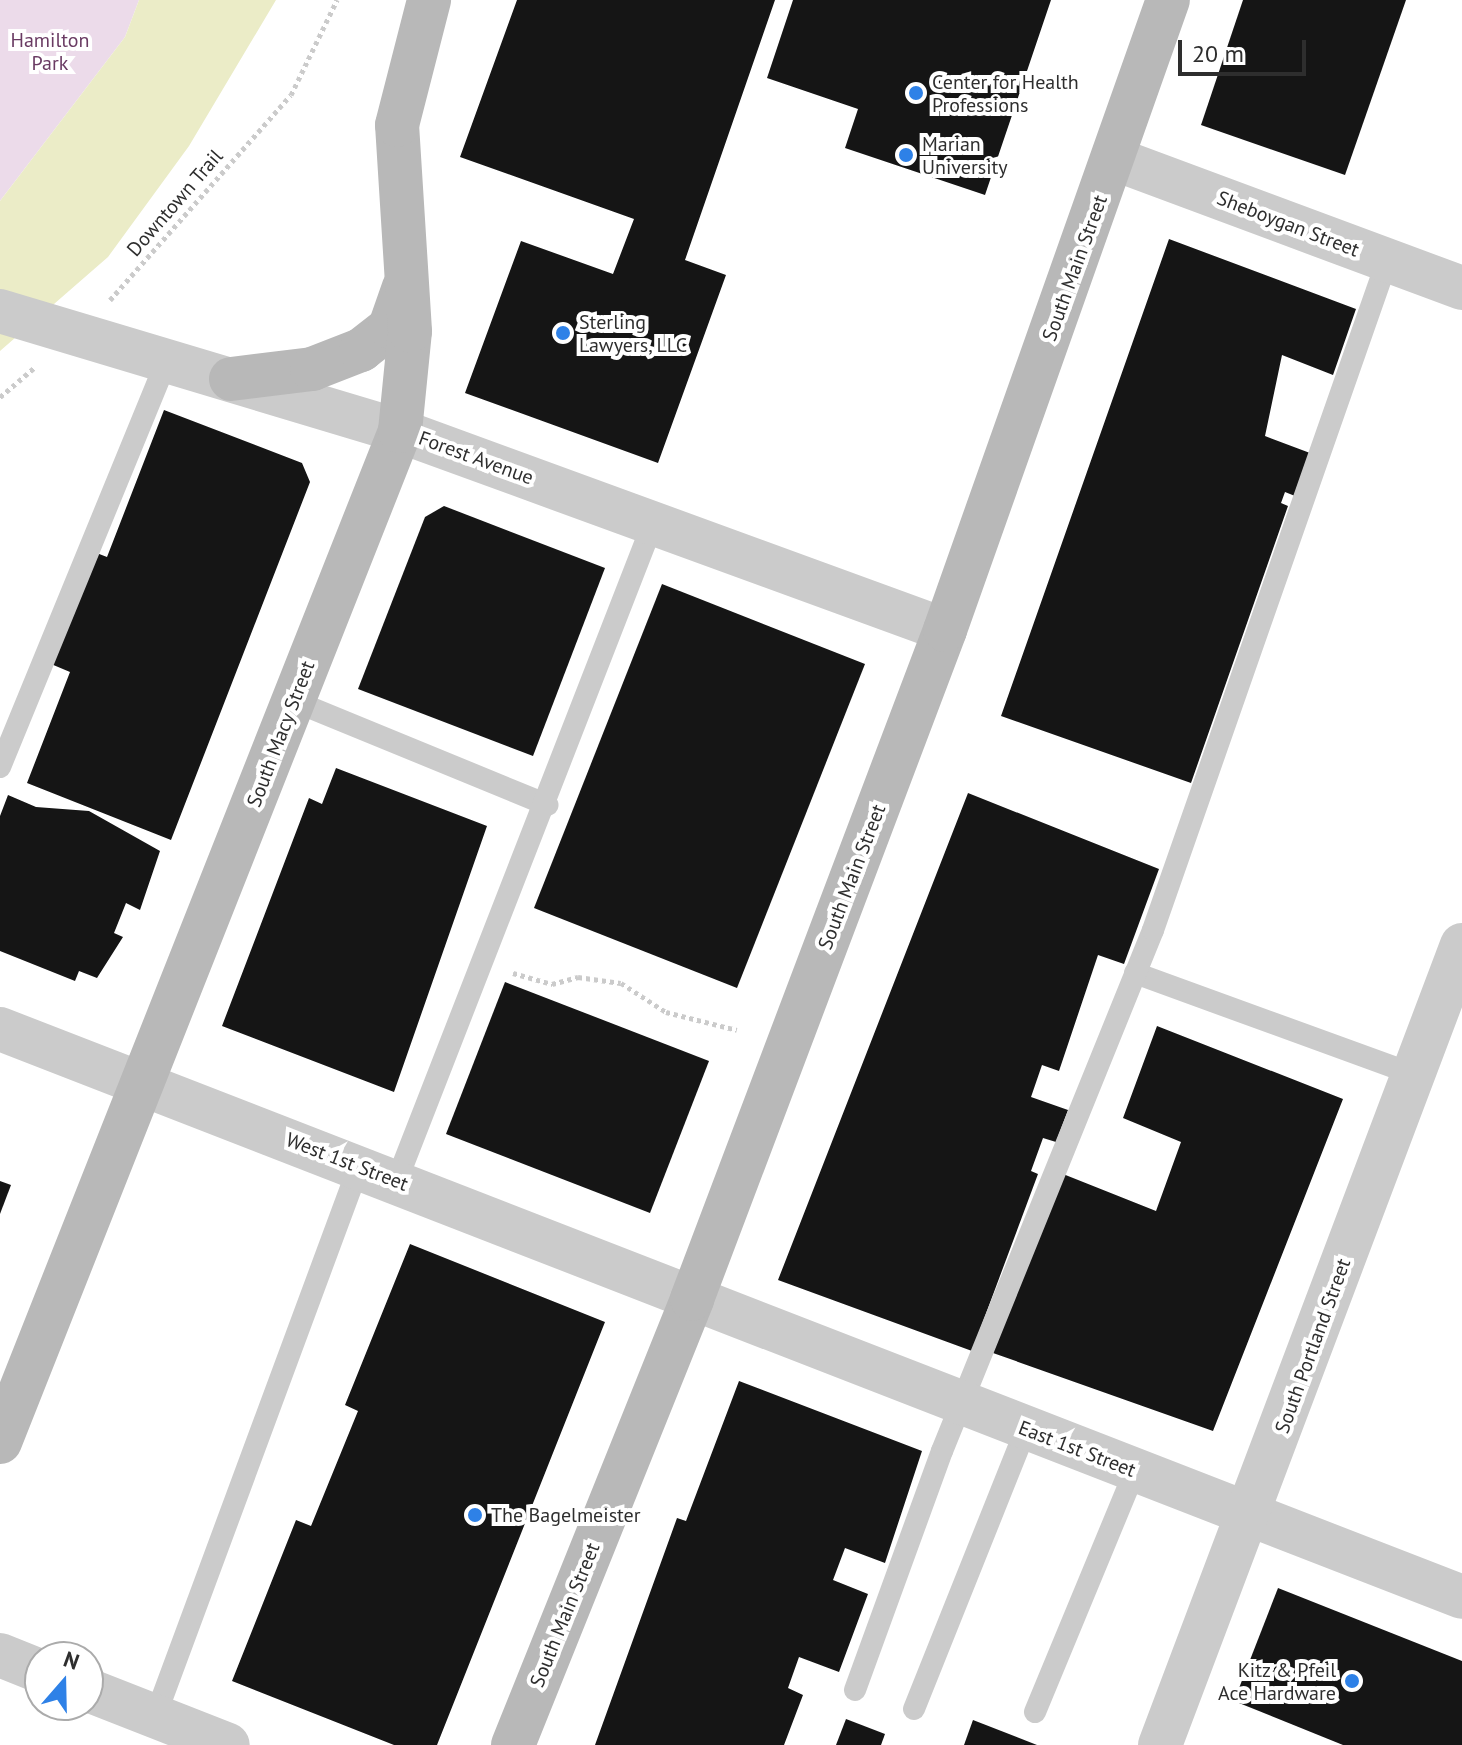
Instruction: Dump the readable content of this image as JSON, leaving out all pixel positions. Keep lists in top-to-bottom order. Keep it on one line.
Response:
{"streets":{"street":["Sheboygan Street","South Main Street","Forest Avenue","South Macy Street","West 1st Street","South Portland Street","East 1st Street"],"path":["Downtown Trail"]},"crossings":[["Downtown Trail","Forest Avenue"],["Sheboygan Street","South Main Street"],["South Main Street","Forest Avenue"],["South Main Street","West 1st Street"],["South Main Street","East 1st Street"],["Forest Avenue","South Macy Street"],["South Macy Street","West 1st Street"],["West 1st Street","East 1st Street"],["South Portland Street","East 1st Street"]],"parks":["Hamilton Park"],"places":["Center for Health Professions","Marian University","Sterling Lawyers, LLC","The Bagelmeister","Kitz & Pfeil Ace Hardware"],"scale_bar":"20 m","north":"top"}
